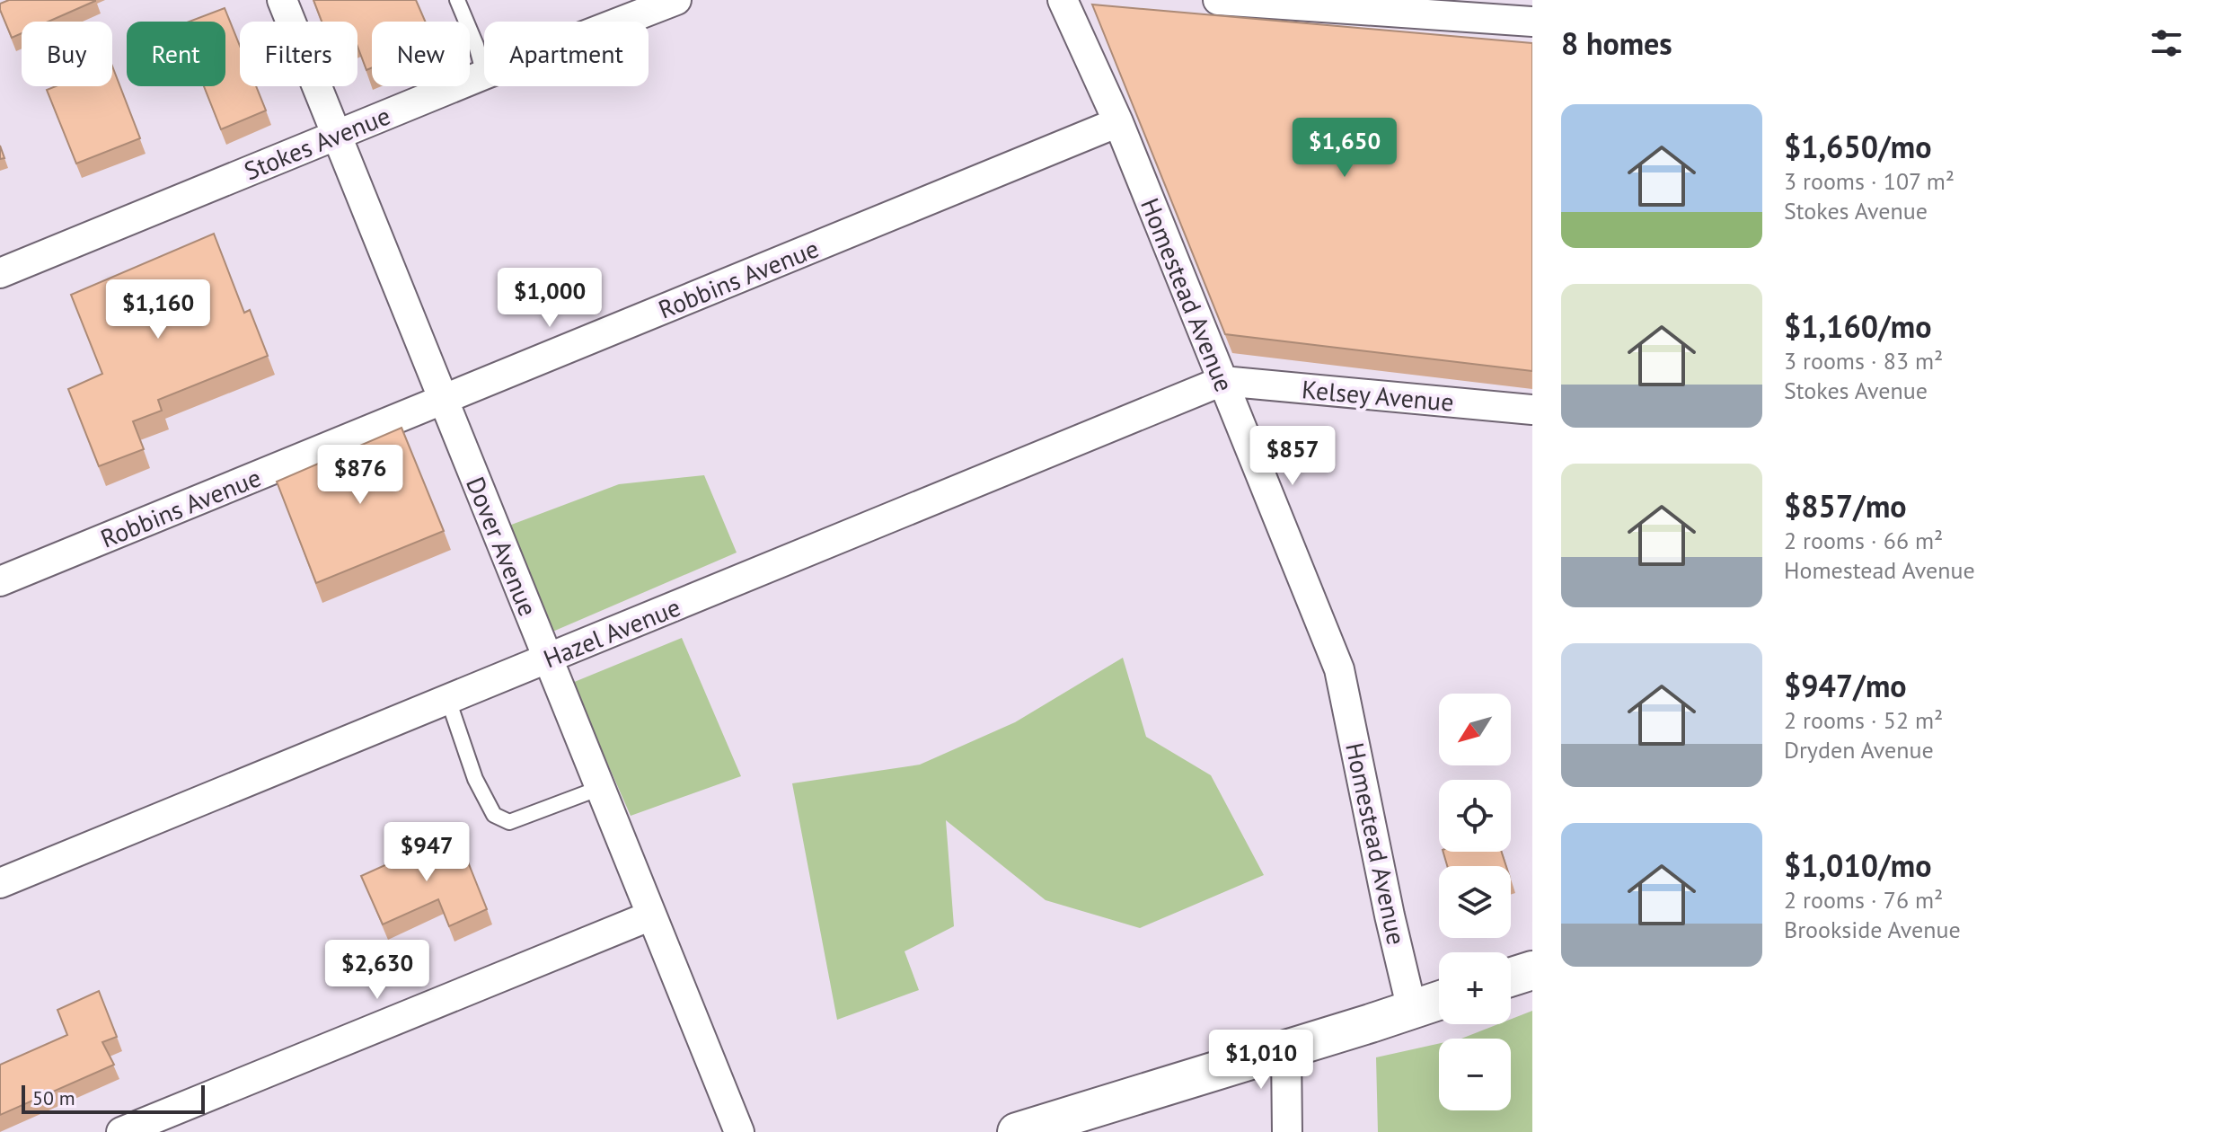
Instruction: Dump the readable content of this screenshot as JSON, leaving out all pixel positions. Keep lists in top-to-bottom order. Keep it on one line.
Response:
{"streets":{"street":["Stokes Avenue","Robbins Avenue","Homestead Avenue","Kelsey Avenue","Dover Avenue","Hazel Avenue"]},"crossings":[["Stokes Avenue","Dover Avenue"],["Robbins Avenue","Homestead Avenue"],["Robbins Avenue","Dover Avenue"],["Homestead Avenue","Kelsey Avenue"],["Homestead Avenue","Hazel Avenue"],["Kelsey Avenue","Hazel Avenue"],["Dover Avenue","Hazel Avenue"]],"scale_bar":"50 m","north":"bottom left","page":{"heading":"8 homes","chip":["Buy","Rent","Filters","New","Apartment"],"list":[{"name":"$1,650/mo","note":"3 rooms · 107 m² · Stokes Avenue"},{"name":"$1,160/mo","note":"3 rooms · 83 m² · Stokes Avenue"},{"name":"$857/mo","note":"2 rooms · 66 m² · Homestead Avenue"},{"name":"$947/mo","note":"2 rooms · 52 m² · Dryden Avenue"},{"name":"$1,010/mo","note":"2 rooms · 76 m² · Brookside Avenue"}],"price":["$1,650","$1,000","$1,160","$857","$876","$947","$2,630","$1,010"],"map_buttons":["+","−"],"scale":"50 m"}}
